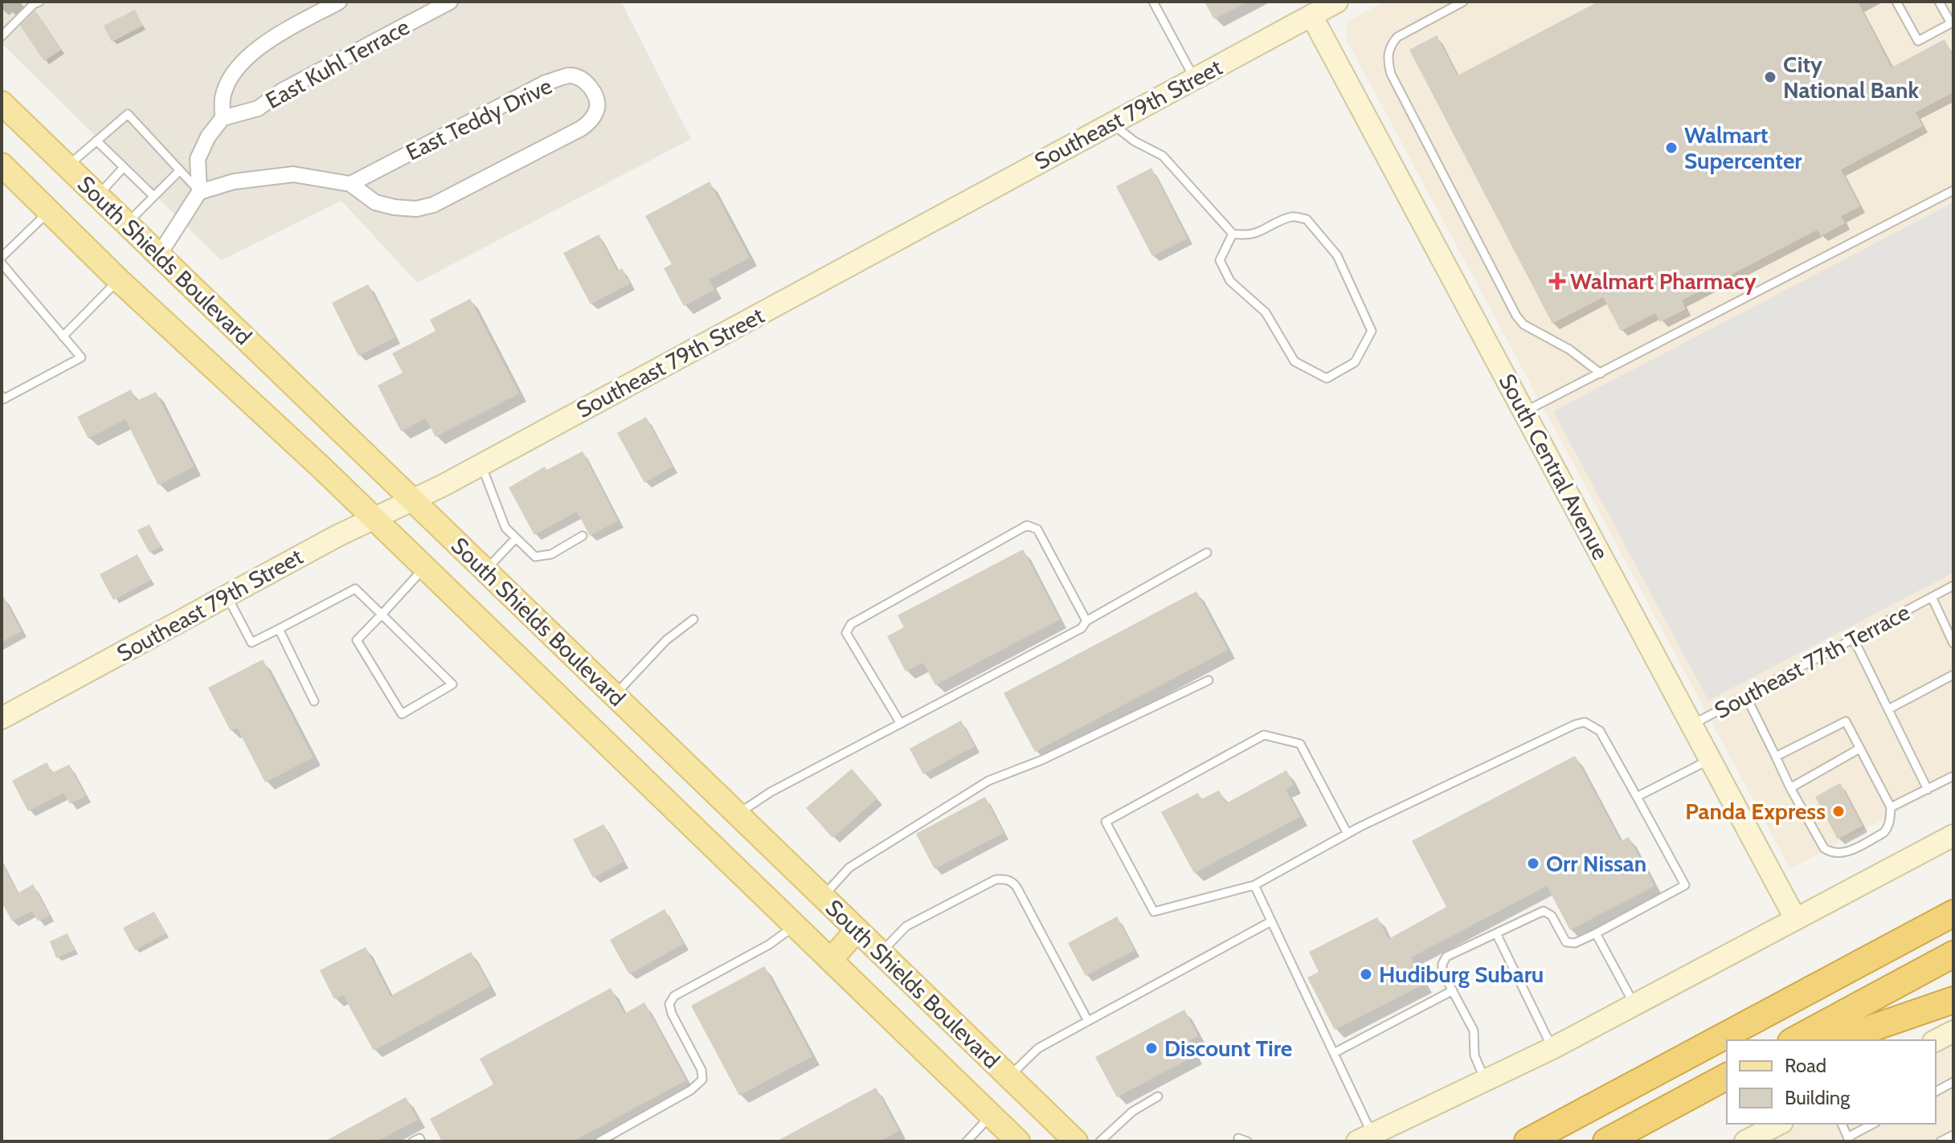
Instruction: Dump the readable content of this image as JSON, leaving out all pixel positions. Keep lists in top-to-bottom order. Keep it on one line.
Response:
{"streets":{"main road":["South Shields Boulevard"],"street":["East Kuhl Terrace","Southeast 79th Street","East Teddy Drive","South Central Avenue"],"lane":["Southeast 77th Terrace"]},"crossings":[["Southeast 79th Street","South Shields Boulevard"],["Southeast 79th Street","South Central Avenue"],["South Central Avenue","Southeast 77th Terrace"]],"places":{"other":["City National Bank","Walmart Supercenter","Panda Express","Orr Nissan","Hudiburg Subaru","Discount Tire"],"health":["Walmart Pharmacy"]},"legend":["Road","Building"]}
